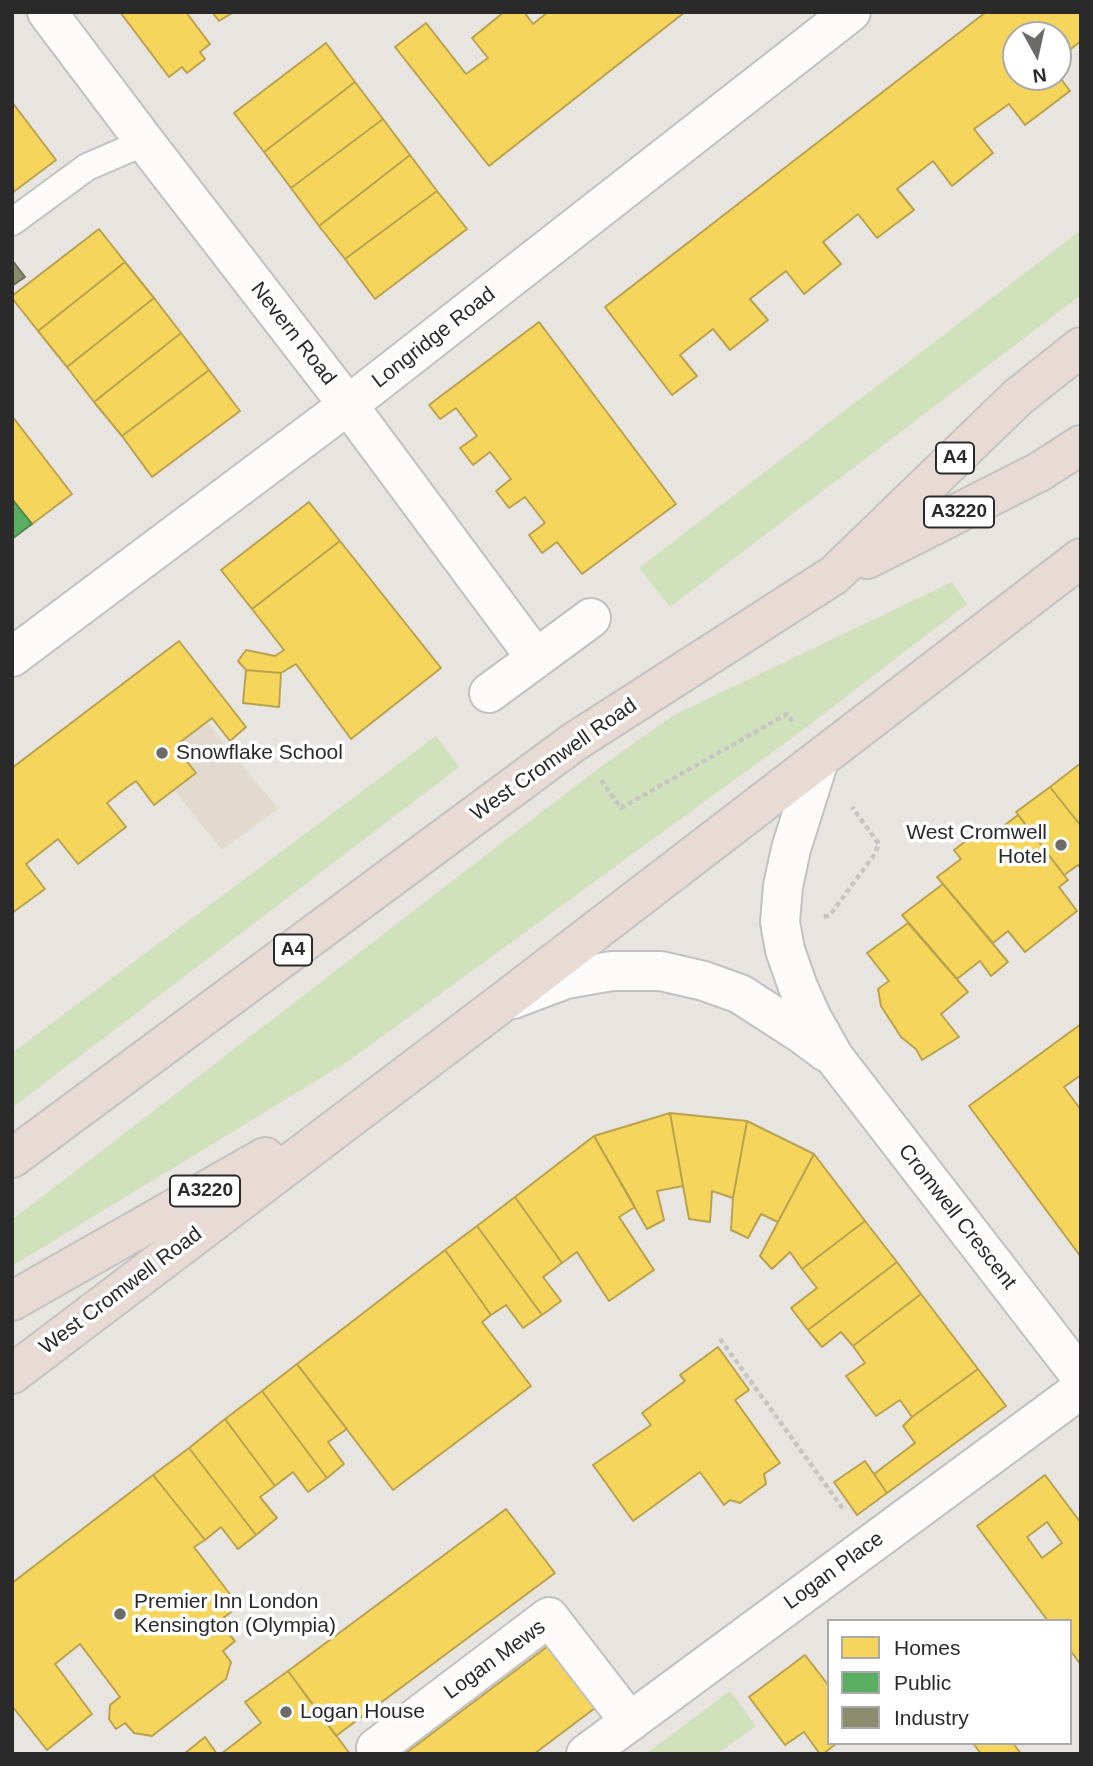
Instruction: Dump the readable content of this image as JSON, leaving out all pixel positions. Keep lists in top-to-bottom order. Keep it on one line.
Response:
{"streets":{"highway":["A4","A3220","West Cromwell Road"],"street":["Nevern Road","Longridge Road","Cromwell Crescent","Logan Place","Logan Mews"]},"crossings":[["Nevern Road","Longridge Road"],["A3220","West Cromwell Road"],["Logan Place","Logan Mews"]],"places":["Snowflake School","West Cromwell Hotel","Premier Inn London Kensington (Olympia)","Logan House"],"legend":["Homes","Public","Industry"],"north":"bottom"}
